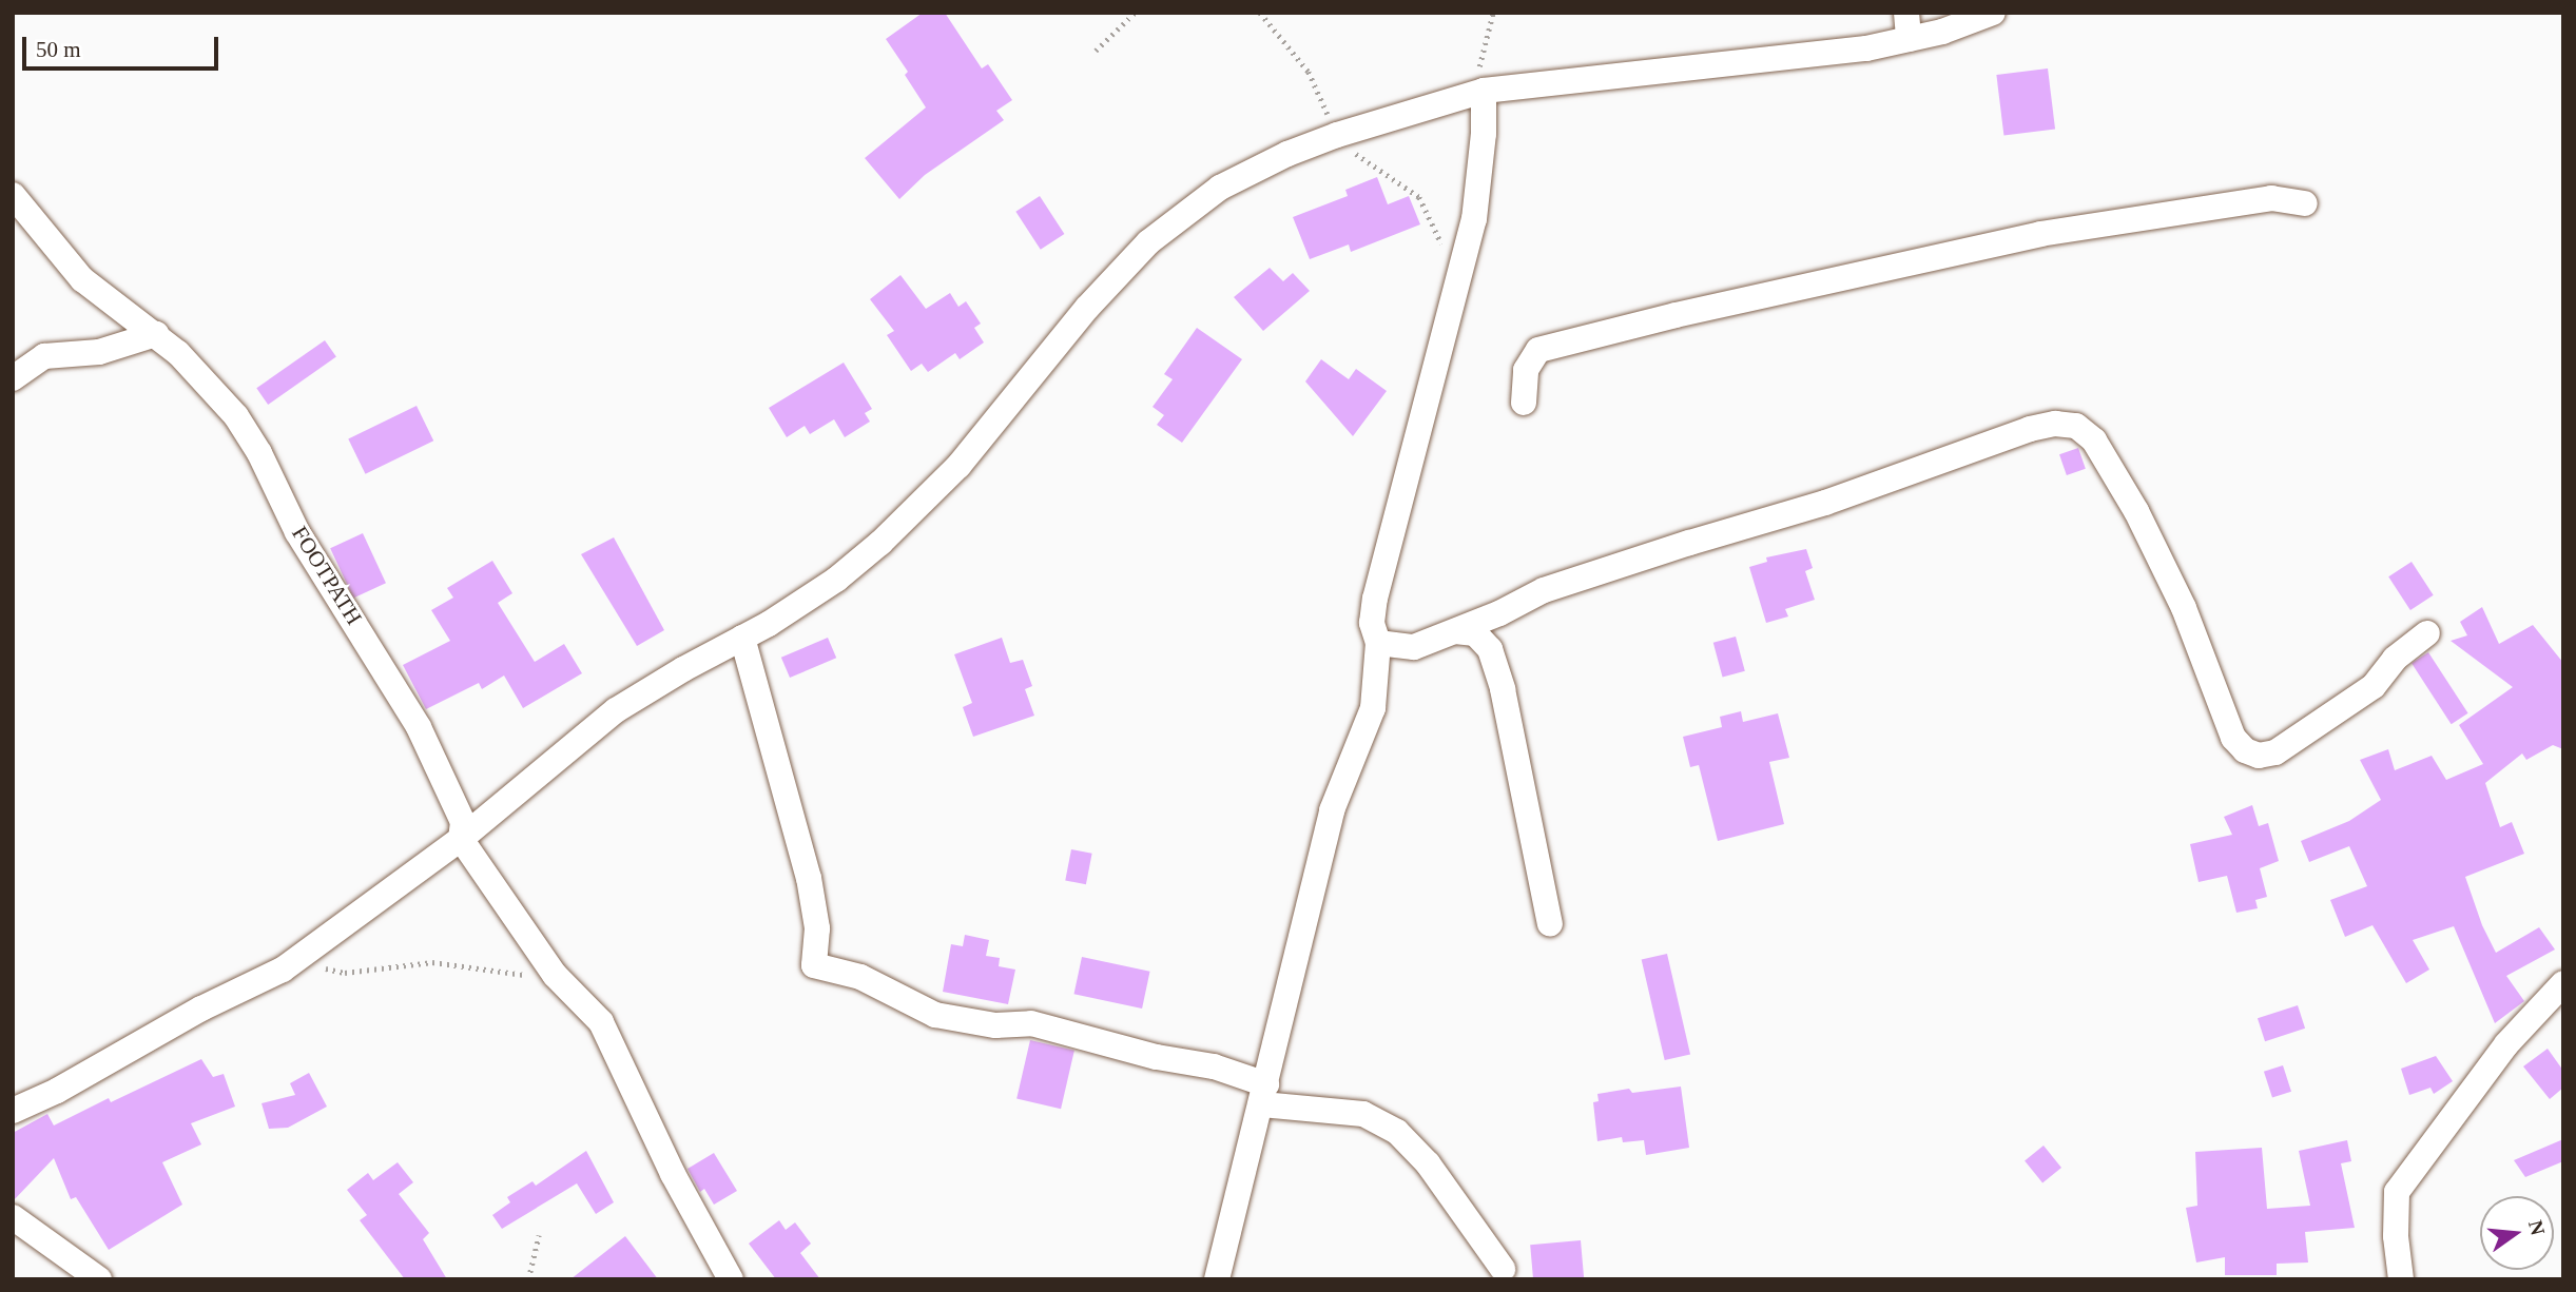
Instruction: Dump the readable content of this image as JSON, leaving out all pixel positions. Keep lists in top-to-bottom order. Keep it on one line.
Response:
{"streets":{"street":["FOOTPATH"]},"scale_bar":"50 m","north":"right"}
